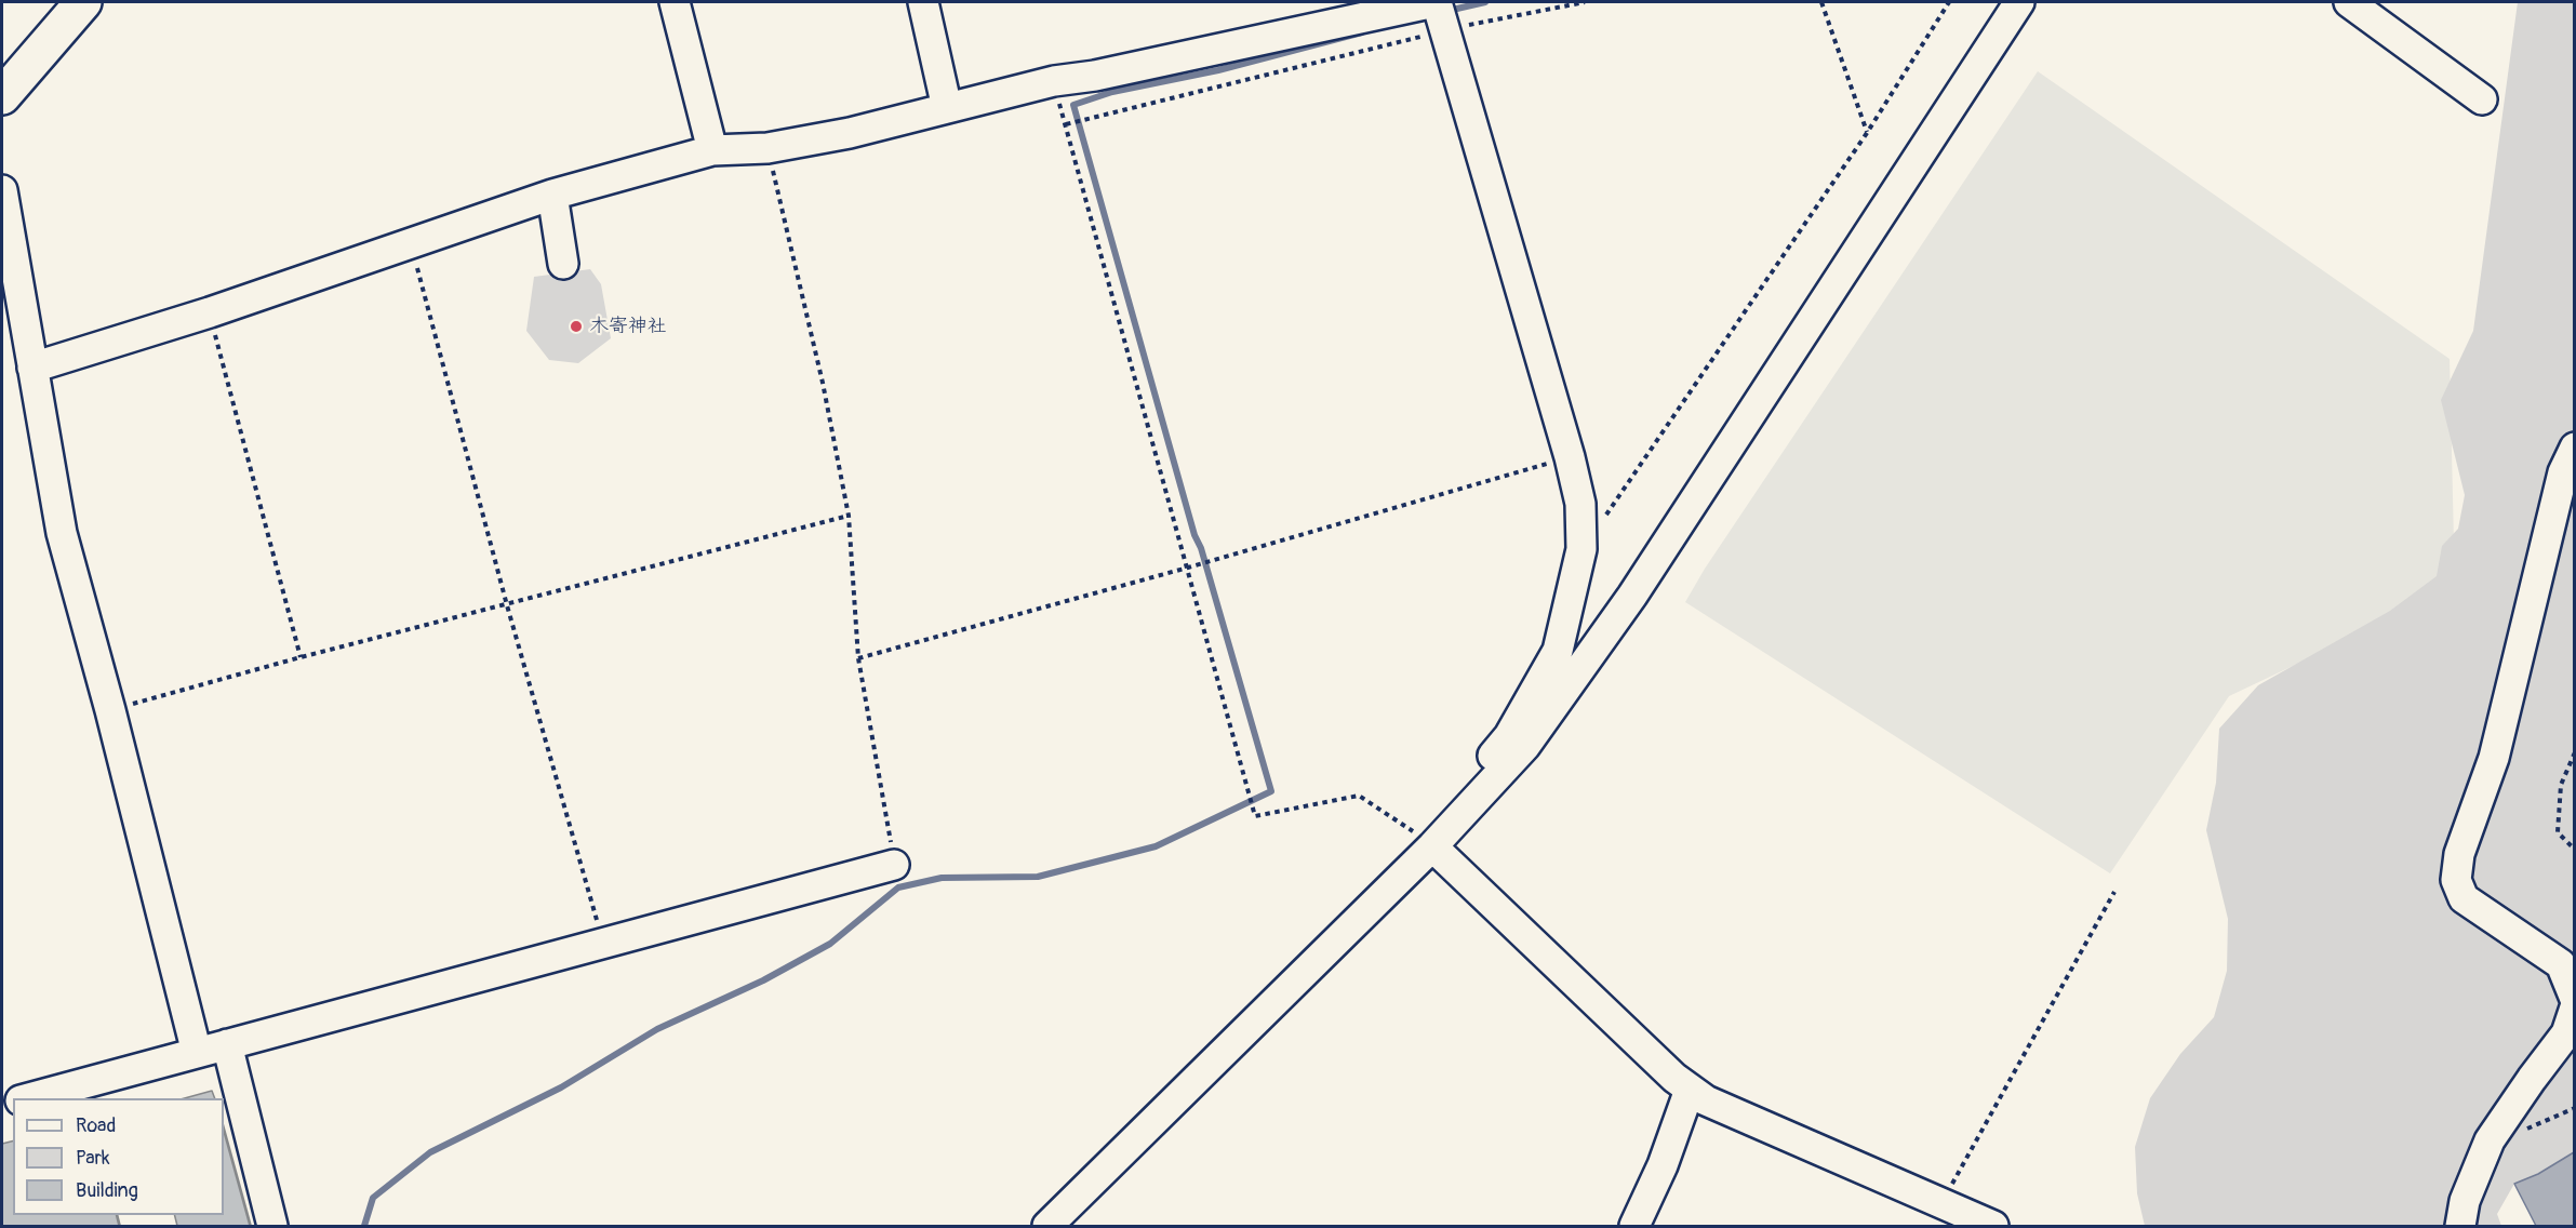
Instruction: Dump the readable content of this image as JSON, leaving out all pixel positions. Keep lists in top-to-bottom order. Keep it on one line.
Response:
{"places":["木寄神社"],"legend":["Road","Park","Building"]}
